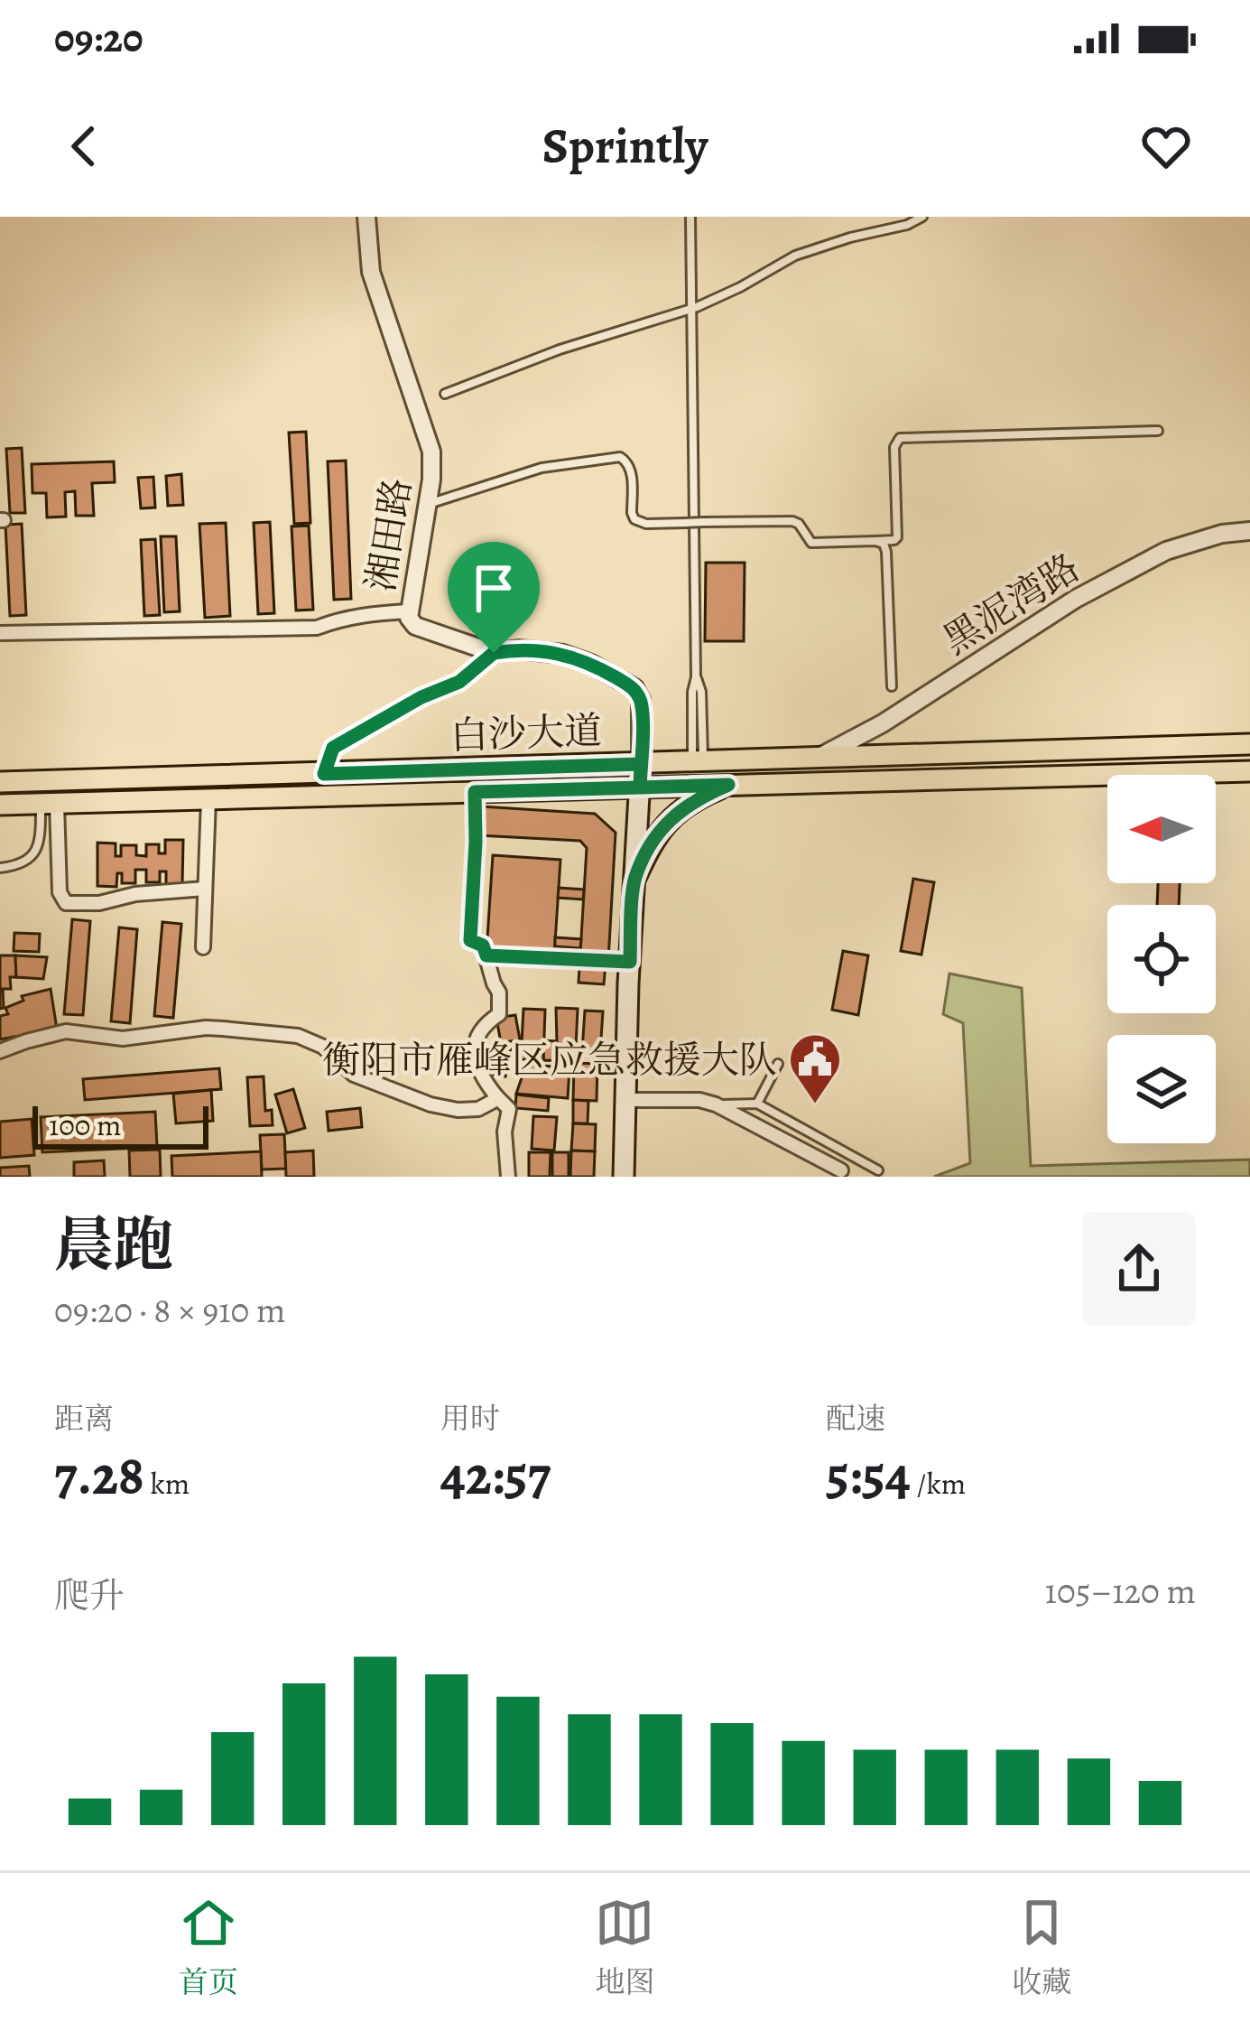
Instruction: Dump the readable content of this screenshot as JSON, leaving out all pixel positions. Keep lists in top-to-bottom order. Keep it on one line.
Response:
{"streets":{"main road":["白沙大道"],"street":["湘田路","黑泥湾路"]},"crossings":[["湘田路","白沙大道"],["黑泥湾路","白沙大道"]],"places":{"public building":["衡阳市雁峰区应急救援大队"]},"scale_bar":"100 m","north":"left","page":{"status":"09:20","header":"Sprintly","scale":"100 m","heading":["晨跑","09:20 · 8 × 910 m"],"stats":[["距离","7.28 km"],["用时","42:57"],["配速","5:54 /km"]],"chart":["爬升","105–120 m"],"tabs":["首页","地图","收藏"]}}
